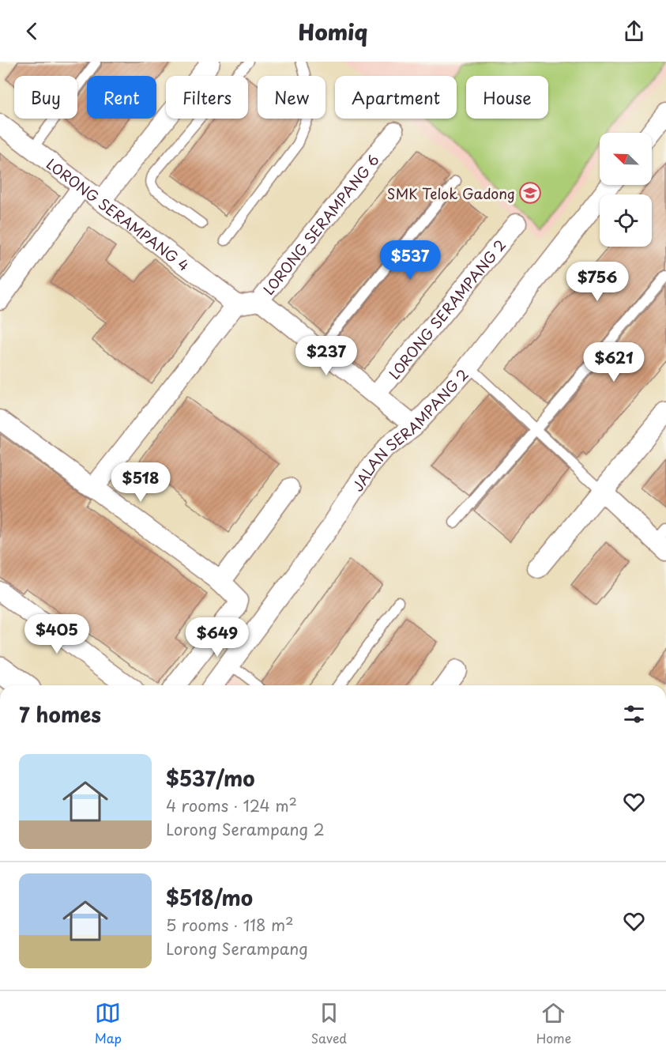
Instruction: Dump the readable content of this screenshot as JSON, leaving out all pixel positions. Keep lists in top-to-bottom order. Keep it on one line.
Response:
{"streets":{"street":["LORONG SERAMPANG 4","LORONG SERAMPANG 6","LORONG SERAMPANG 2","JALAN SERAMPANG 2"]},"crossings":[["LORONG SERAMPANG 4","LORONG SERAMPANG 6"]],"places":{"school or university":["SMK Telok Gadong"]},"north":"top left","page":{"header":"Homiq","chip":["Buy","Rent","Filters","New","Apartment","House"],"price":["$537","$756","$237","$621","$518","$405","$649"],"heading":"7 homes","list":[{"name":"$537/mo","note":"4 rooms · 124 m² · Lorong Serampang 2"},{"name":"$518/mo","note":"5 rooms · 118 m² · Lorong Serampang"}],"tabs":["Map","Saved","Home"]}}
